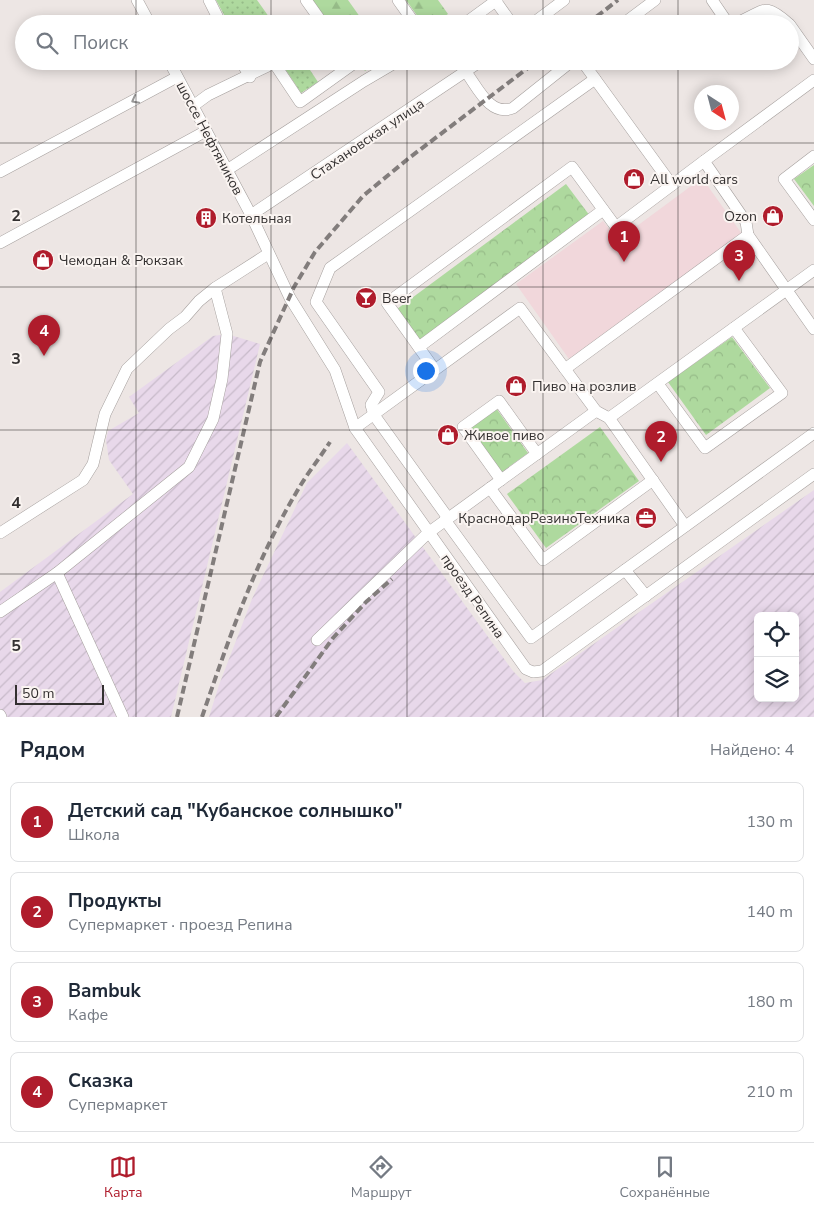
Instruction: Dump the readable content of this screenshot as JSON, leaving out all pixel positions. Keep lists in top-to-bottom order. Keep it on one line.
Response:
{"streets":{"street":["шоссе Нефтяников","Стахановская улица","проезд Репина"]},"crossings":[["шоссе Нефтяников","Стахановская улица"],["шоссе Нефтяников","проезд Репина"],["Стахановская улица","проезд Репина"]],"places":{"shop":["All world cars","Ozon","Чемодан & Рюкзак","Пиво на розлив","Живое пиво"],"building":["Котельная"],"bar":["Beer"],"office":["КраснодарРезиноТехника"]},"scale_bar":"50 m","north":"bottom right","page":{"search":"Поиск","pins":["1","3","4","2"],"scale":"50 m","heading":["Рядом","Найдено: 4"],"list":[{"mark":"1","name":"Детский сад \"Кубанское солнышко\"","note":"Школа","value":"130 m"},{"mark":"2","name":"Продукты","note":"Супермаркет · проезд Репина","value":"140 m"},{"mark":"3","name":"Bambuk","note":"Кафе","value":"180 m"},{"mark":"4","name":"Сказка","note":"Супермаркет","value":"210 m"}],"nav":["Карта","Маршрут","Сохранённые"]},"grid":{"rows":["2","3","4","5"]}}
